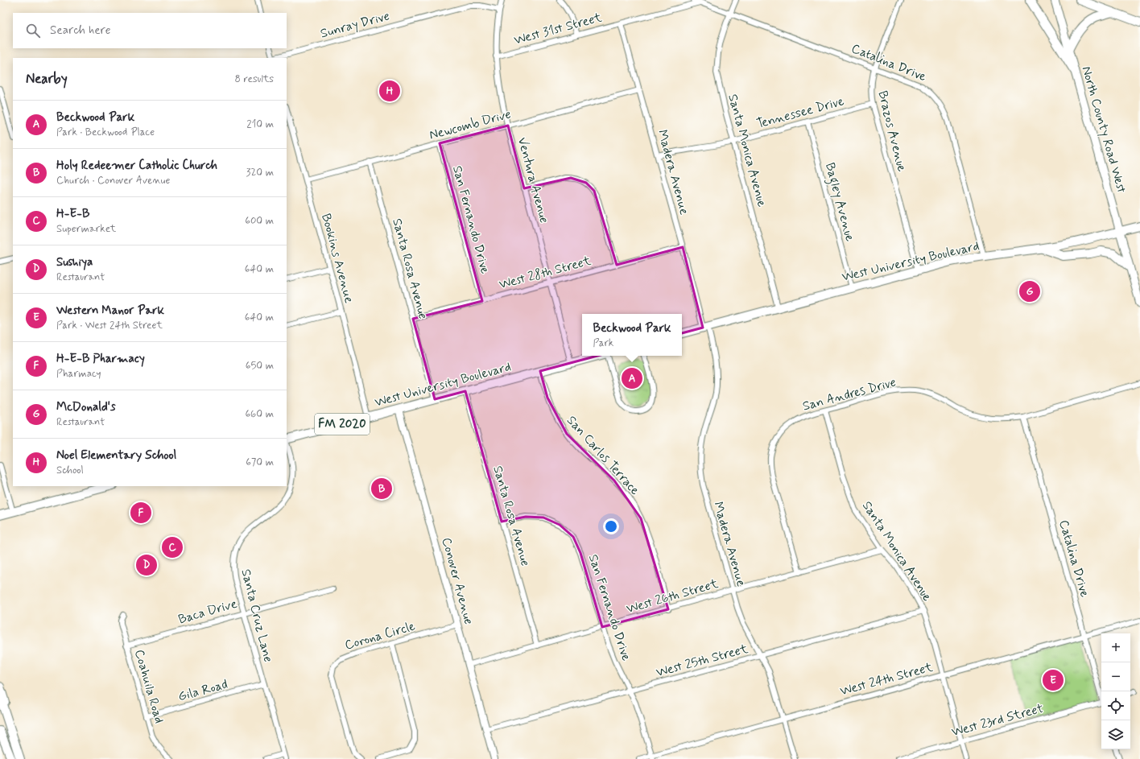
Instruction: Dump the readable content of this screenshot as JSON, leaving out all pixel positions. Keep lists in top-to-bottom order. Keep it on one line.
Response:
{"streets":{"main road":["North County Road West","West University Boulevard","FM 2020"],"street":["Sunray Drive","West 31st Street","Catalina Drive","Tennessee Drive","Newcomb Drive","Brazos Avenue","Santa Monica Avenue","Madera Avenue","Ventura Avenue","Bagley Avenue","San Fernando Drive","Bookins Avenue","Santa Rosa Avenue","West 28th Street","San Andres Drive","San Carlos Terrace","Conover Avenue","West 26th Street","Baca Drive","Santa Cruz Lane","Corona Circle","West 25th Street","West 24th Street","Coahuila Road","Gila Road","West 23rd Street"]},"crossings":[["Sunray Drive","Ventura Avenue"],["West 31st Street","Catalina Drive"],["West 31st Street","Madera Avenue"],["West 31st Street","Ventura Avenue"],["Catalina Drive","Brazos Avenue"],["Catalina Drive","Santa Monica Avenue"],["Catalina Drive","West University Boulevard"],["Catalina Drive","San Andres Drive"],["Catalina Drive","West 24th Street"],["Tennessee Drive","Brazos Avenue"],["Tennessee Drive","Santa Monica Avenue"],["Tennessee Drive","Madera Avenue"],["Tennessee Drive","Bagley Avenue"],["Newcomb Drive","Madera Avenue"],["Newcomb Drive","Ventura Avenue"],["Newcomb Drive","San Fernando Drive"],["Newcomb Drive","Bookins Avenue"],["Newcomb Drive","Santa Rosa Avenue"],["North County Road West","West University Boulevard"],["Brazos Avenue","West University Boulevard"],["Santa Monica Avenue","West University Boulevard"],["Santa Monica Avenue","San Andres Drive"],["Santa Monica Avenue","West 26th Street"],["Santa Monica Avenue","West 25th Street"],["Santa Monica Avenue","West 24th Street"],["Santa Monica Avenue","West 23rd Street"],["Madera Avenue","West University Boulevard"],["Madera Avenue","West 28th Street"],["Madera Avenue","West 26th Street"],["Madera Avenue","West 25th Street"],["Madera Avenue","West 24th Street"],["Ventura Avenue","West University Boulevard"],["Ventura Avenue","West 28th Street"],["Bagley Avenue","West University Boulevard"],["San Fernando Drive","Santa Rosa Avenue"],["San Fernando Drive","West 28th Street"],["San Fernando Drive","West 26th Street"],["San Fernando Drive","West 25th Street"],["San Fernando Drive","West 24th Street"],["Bookins Avenue","West University Boulevard"],["West University Boulevard","Santa Rosa Avenue"],["West University Boulevard","San Carlos Terrace"],["West University Boulevard","Conover Avenue"],["Santa Rosa Avenue","West 28th Street"],["Santa Rosa Avenue","West 26th Street"],["San Andres Drive","West 26th Street"],["San Carlos Terrace","West 26th Street"],["Conover Avenue","West 26th Street"],["Conover Avenue","Corona Circle"],["Conover Avenue","West 25th Street"],["Baca Drive","Santa Cruz Lane"],["Baca Drive","Coahuila Road"],["Santa Cruz Lane","Gila Road"],["Coahuila Road","Gila Road"]],"page":{"search":"Search here","heading":["Nearby","8 results"],"pins":["H","G","A","B","F","C","D","E"],"list":[{"mark":"A","name":"Beckwood Park","note":"Park · Beckwood Place","value":"210 m"},{"mark":"B","name":"Holy Redeemer Catholic Church","note":"Church · Conover Avenue","value":"320 m"},{"mark":"C","name":"H-E-B","note":"Supermarket","value":"600 m"},{"mark":"D","name":"Sushiya","note":"Restaurant","value":"640 m"},{"mark":"E","name":"Western Manor Park","note":"Park · West 24th Street","value":"640 m"},{"mark":"F","name":"H-E-B Pharmacy","note":"Pharmacy","value":"650 m"},{"mark":"G","name":"McDonald's","note":"Restaurant","value":"660 m"},{"mark":"H","name":"Noel Elementary School","note":"School","value":"670 m"}],"popup":["Beckwood Park","Park"],"map_buttons":["+","−"]}}
